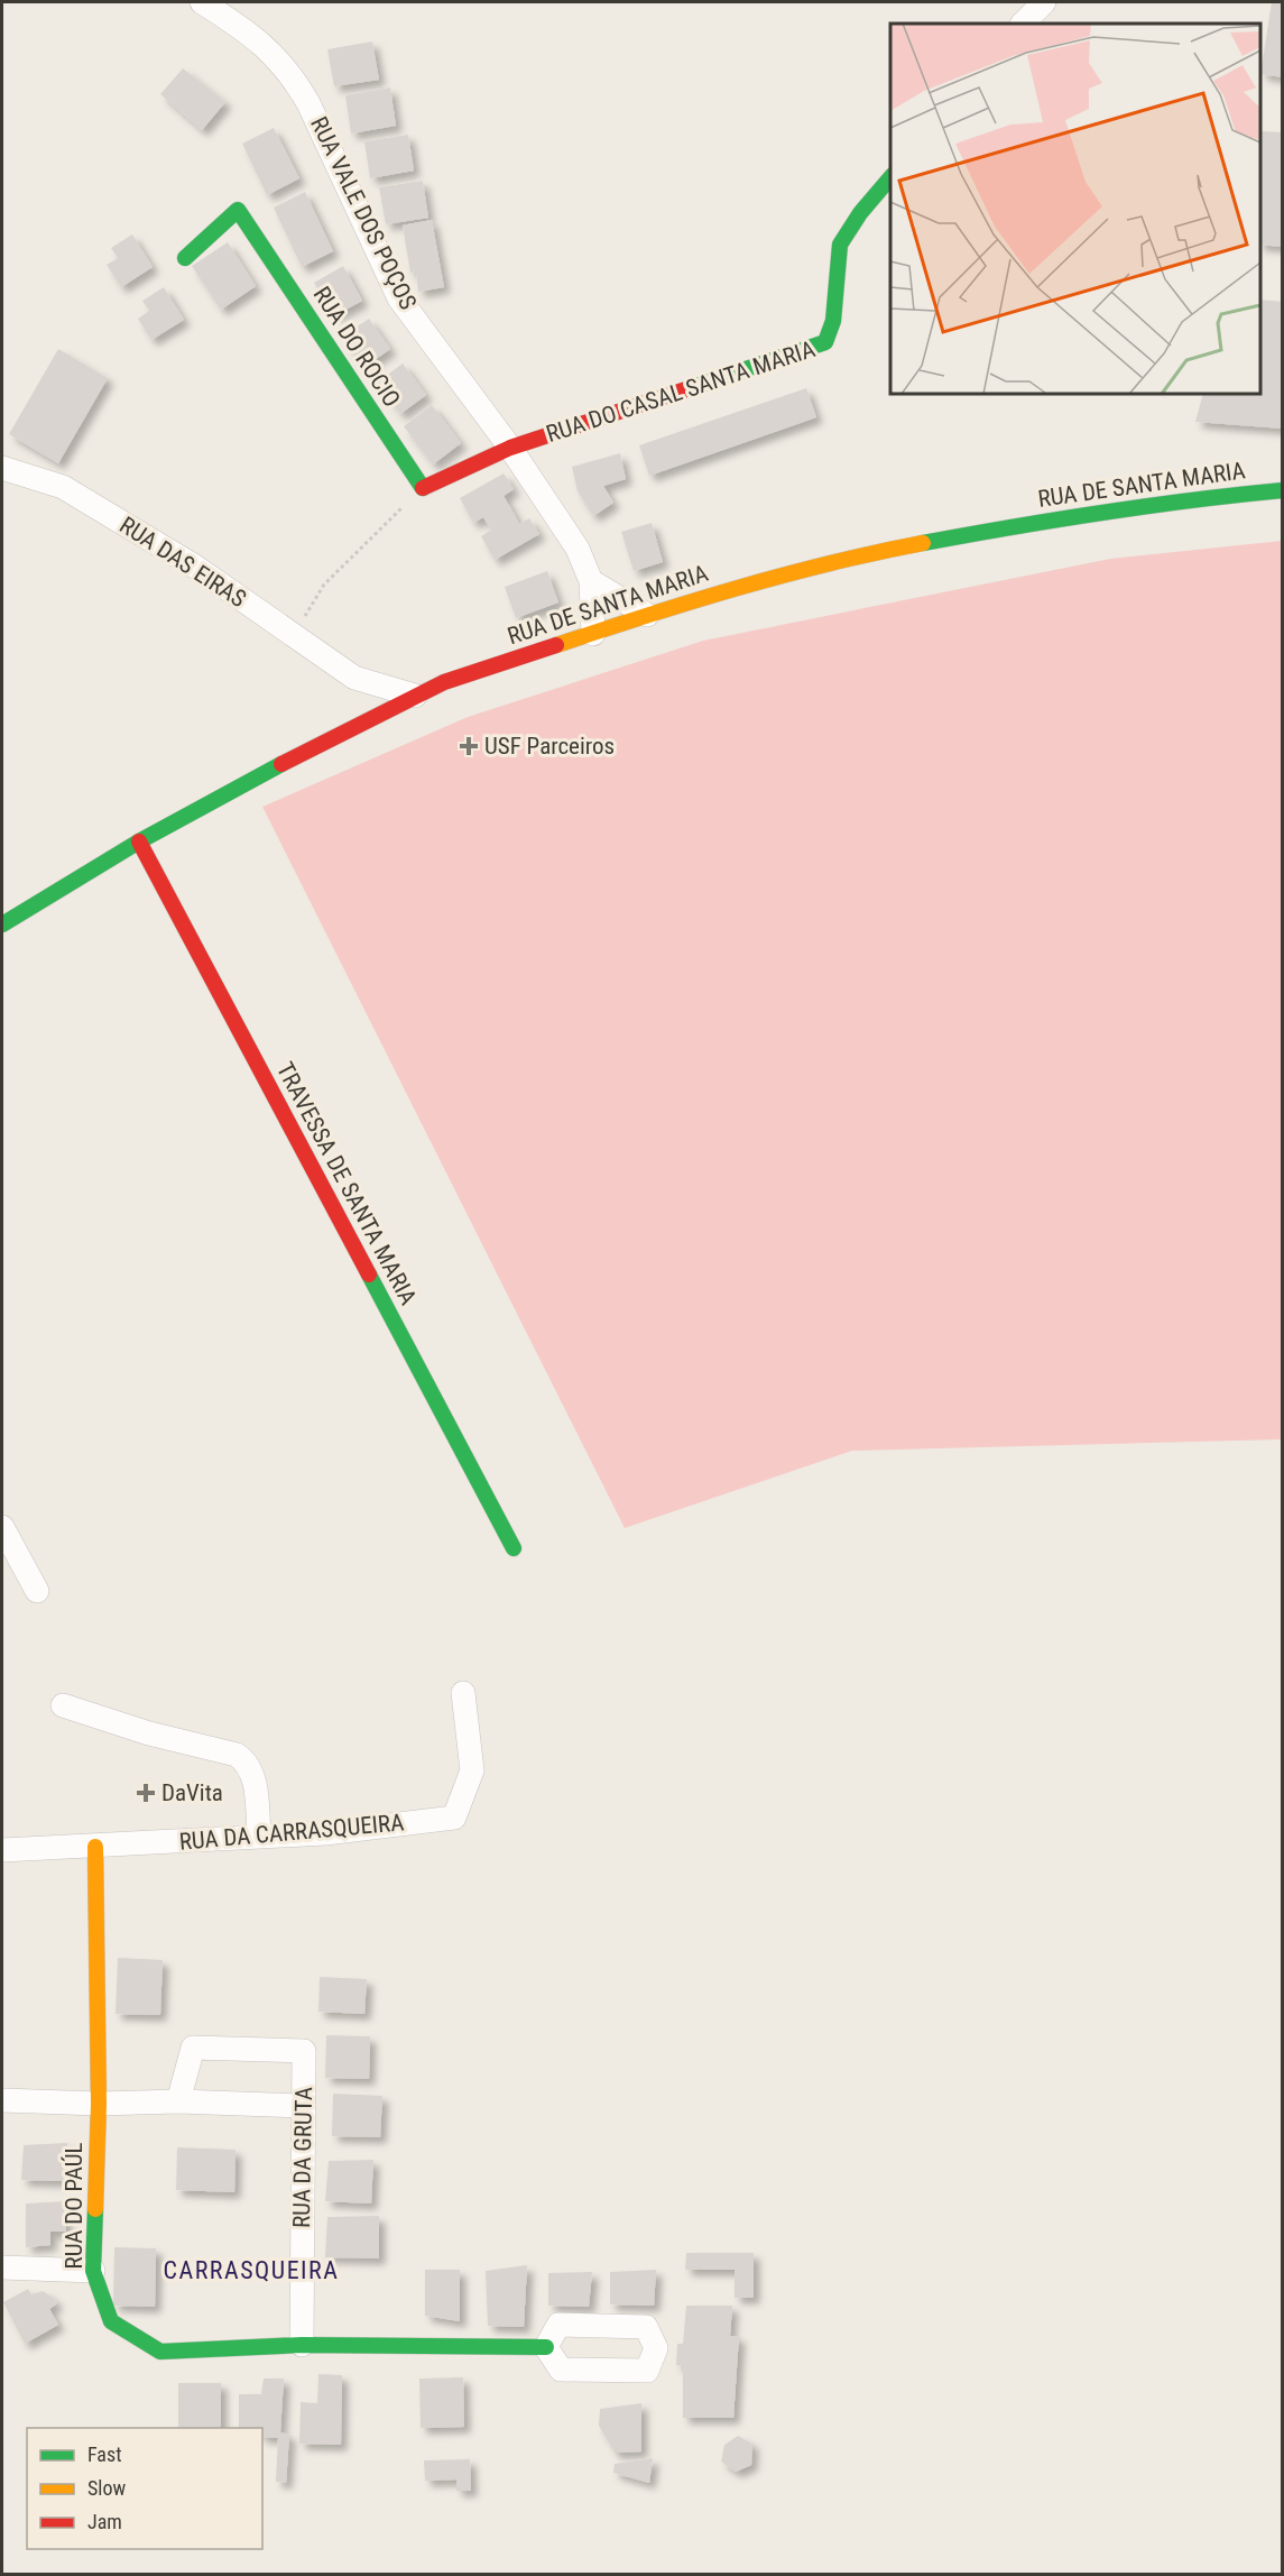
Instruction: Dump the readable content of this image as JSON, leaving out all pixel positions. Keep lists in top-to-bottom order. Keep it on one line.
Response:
{"streets":{"street":["RUA VALE DOS POÇOS","RUA DO ROCIO","RUA DO CASAL SANTA MARIA","RUA DE SANTA MARIA","RUA DAS EIRAS","TRAVESSA DE SANTA MARIA","RUA DA CARRASQUEIRA","RUA DA GRUTA","RUA DO PAÚL"]},"crossings":[["RUA VALE DOS POÇOS","RUA DO CASAL SANTA MARIA"],["RUA VALE DOS POÇOS","RUA DE SANTA MARIA"],["RUA DE SANTA MARIA","RUA DAS EIRAS"],["RUA DE SANTA MARIA","TRAVESSA DE SANTA MARIA"],["RUA DA CARRASQUEIRA","RUA DO PAÚL"],["RUA DA GRUTA","RUA DO PAÚL"]],"districts":["CARRASQUEIRA"],"places":{"health":["USF Parceiros","DaVita"]},"legend":["Fast","Slow","Jam"]}
